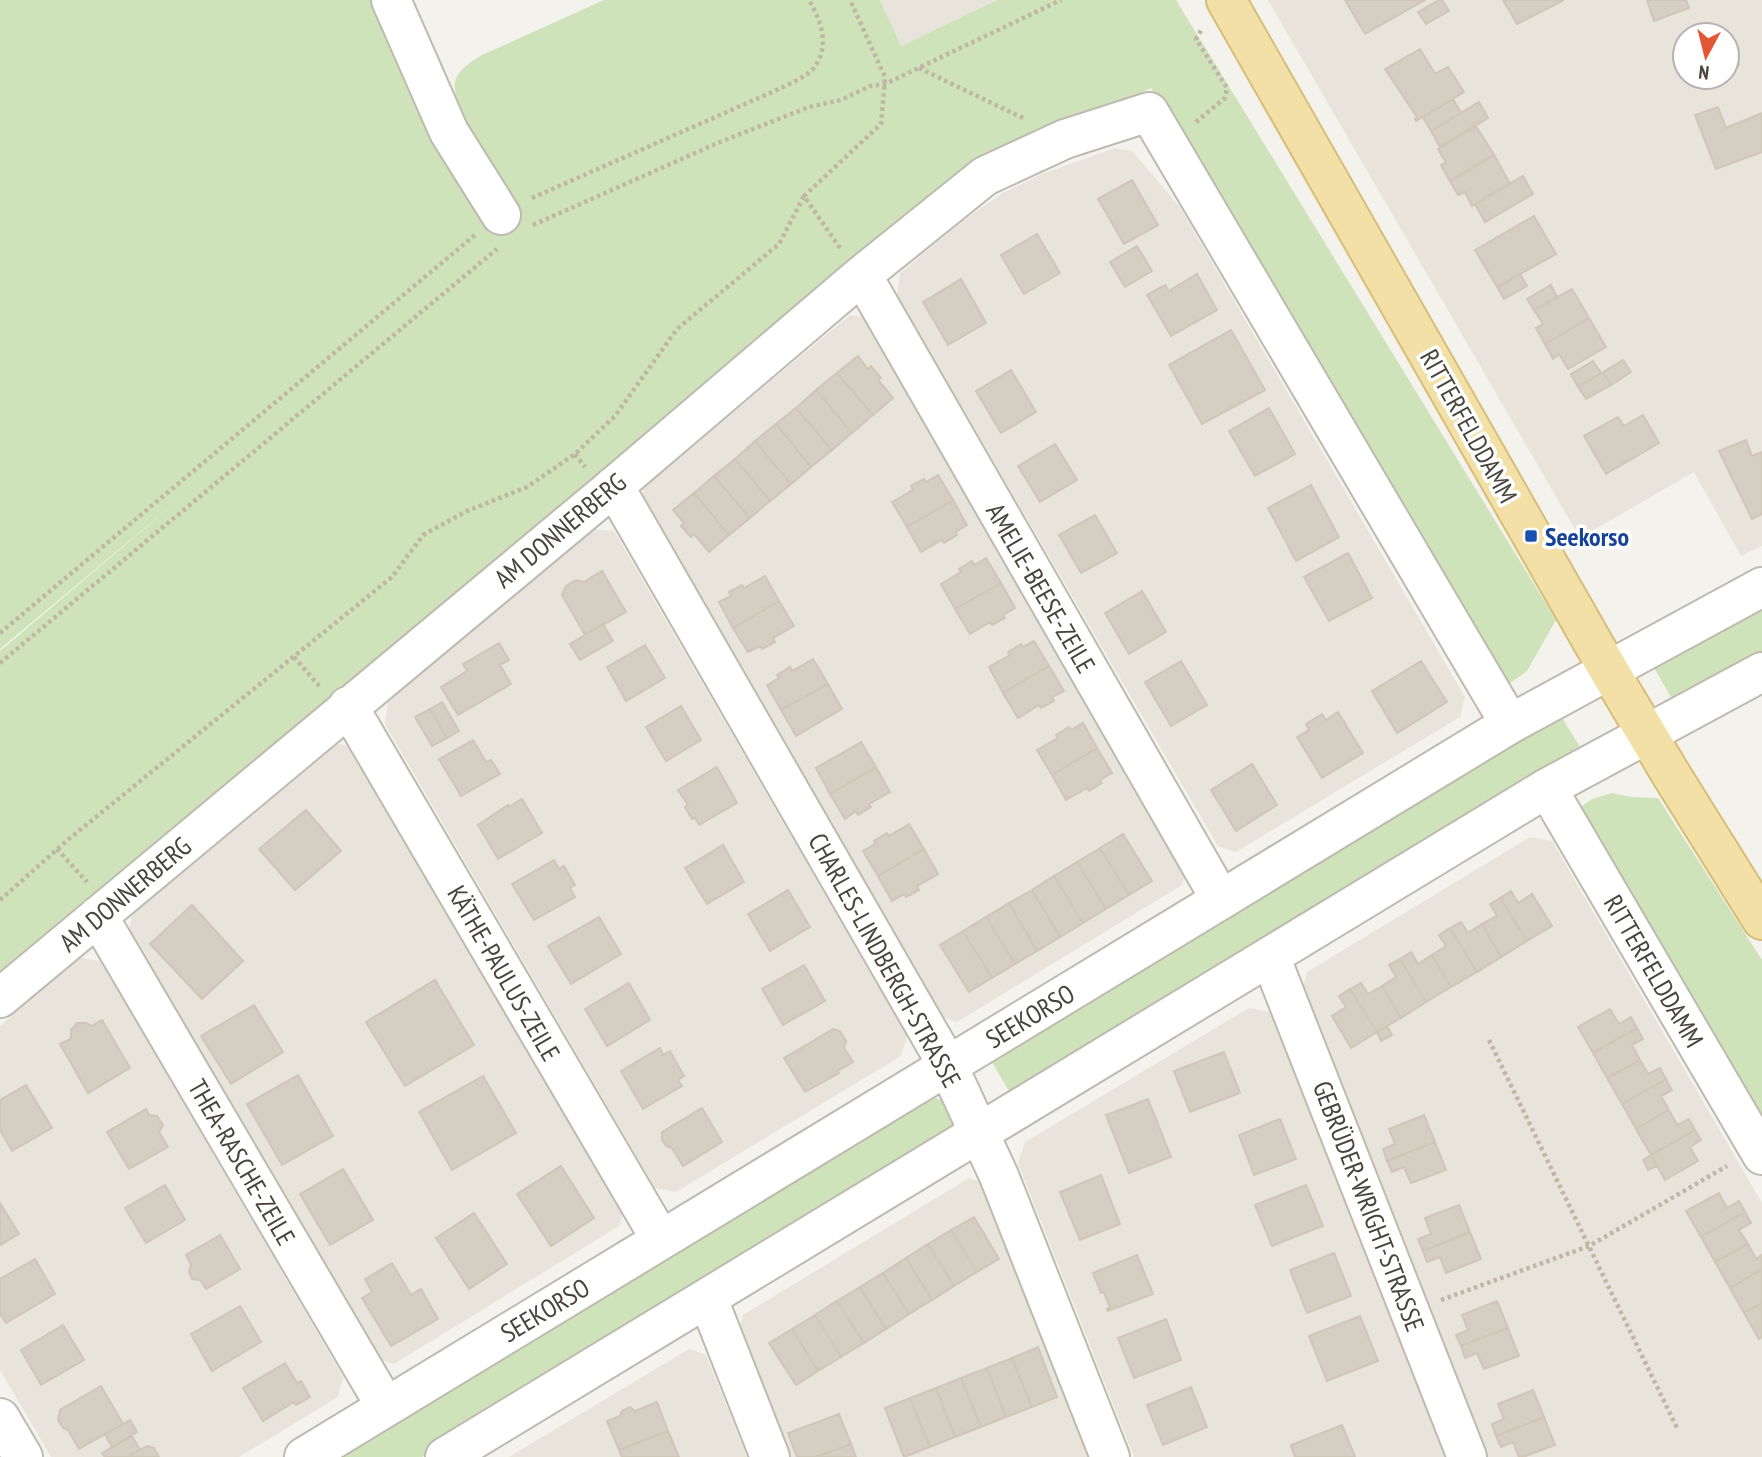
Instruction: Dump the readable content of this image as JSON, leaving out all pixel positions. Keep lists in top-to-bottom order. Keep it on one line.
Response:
{"streets":{"main road":["RITTERFELDDAMM"],"street":["AM DONNERBERG","AMELIE-BEESE-ZEILE","CHARLES-LINDBERGH-STRASSE","KÄTHE-PAULUS-ZEILE","SEEKORSO","THEA-RASCHE-ZEILE","GEBRÜDER-WRIGHT-STRASSE"]},"crossings":[["RITTERFELDDAMM","SEEKORSO"],["AM DONNERBERG","AMELIE-BEESE-ZEILE"],["AM DONNERBERG","CHARLES-LINDBERGH-STRASSE"],["AM DONNERBERG","KÄTHE-PAULUS-ZEILE"],["AM DONNERBERG","THEA-RASCHE-ZEILE"],["AMELIE-BEESE-ZEILE","SEEKORSO"],["CHARLES-LINDBERGH-STRASSE","SEEKORSO"],["KÄTHE-PAULUS-ZEILE","SEEKORSO"],["SEEKORSO","THEA-RASCHE-ZEILE"]],"places":{"transit":["Seekorso"]},"north":"bottom"}
